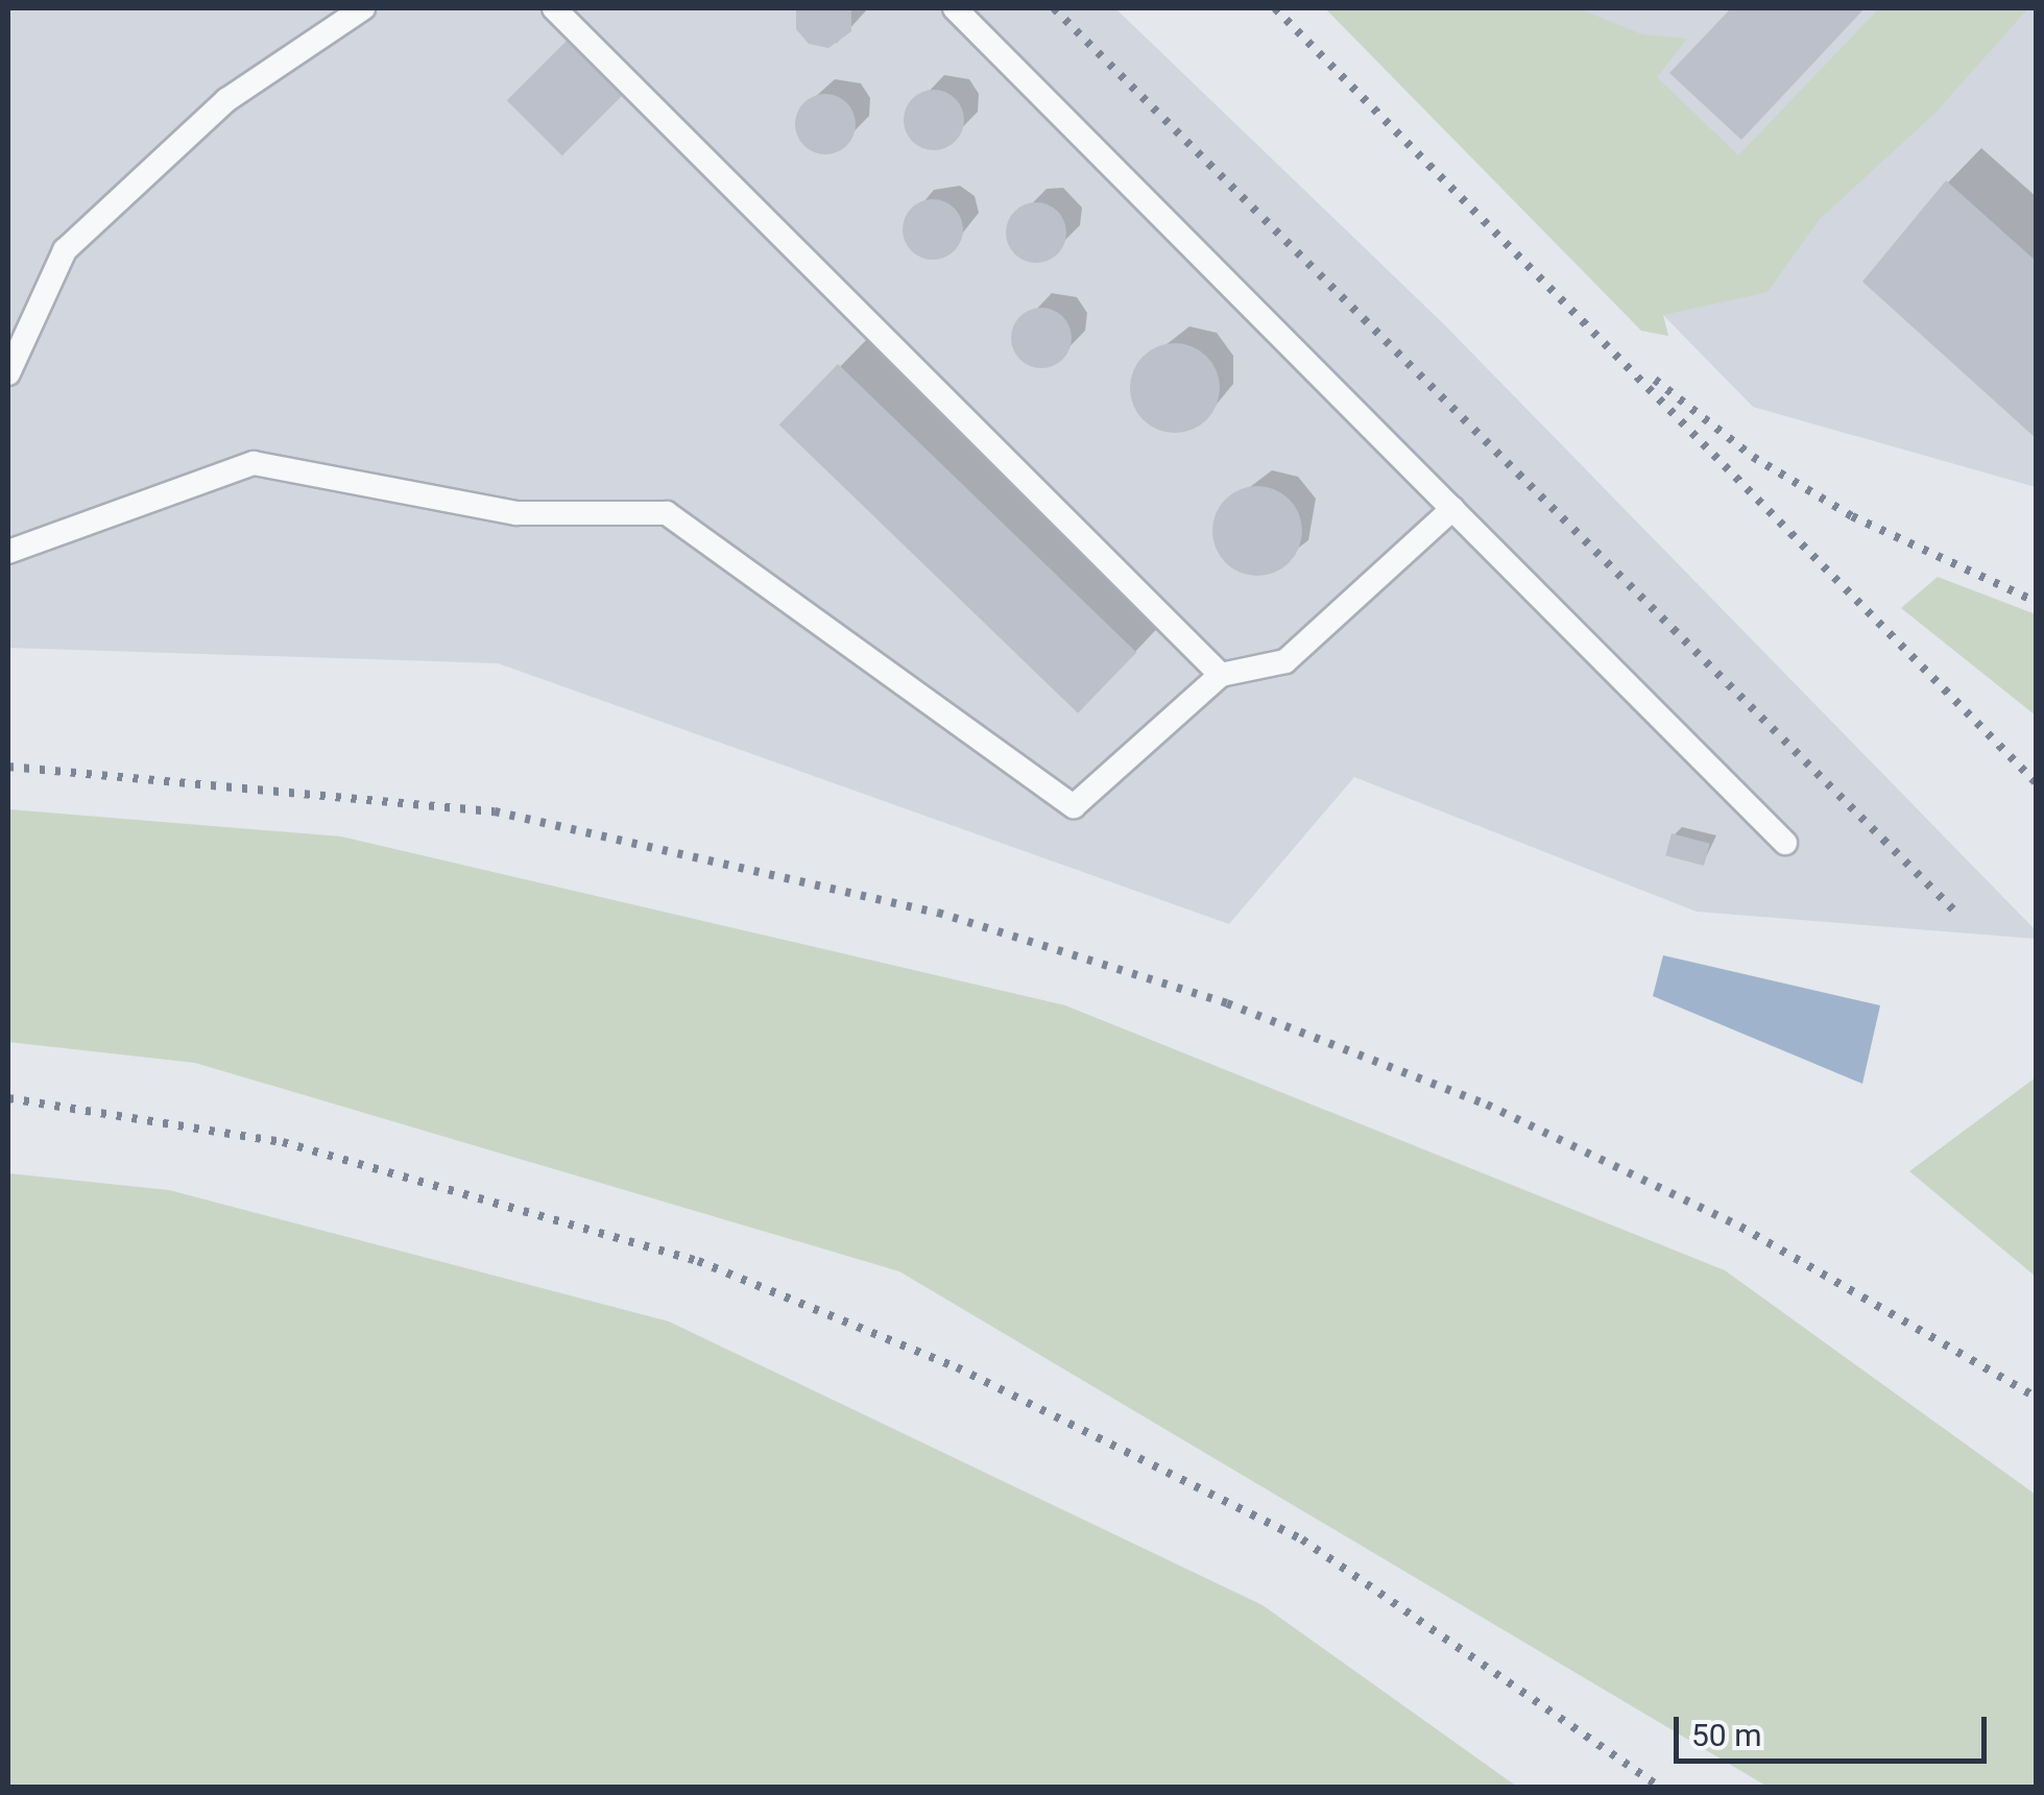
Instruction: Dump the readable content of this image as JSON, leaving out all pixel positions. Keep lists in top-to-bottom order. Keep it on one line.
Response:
{"scale_bar":"50 m"}
